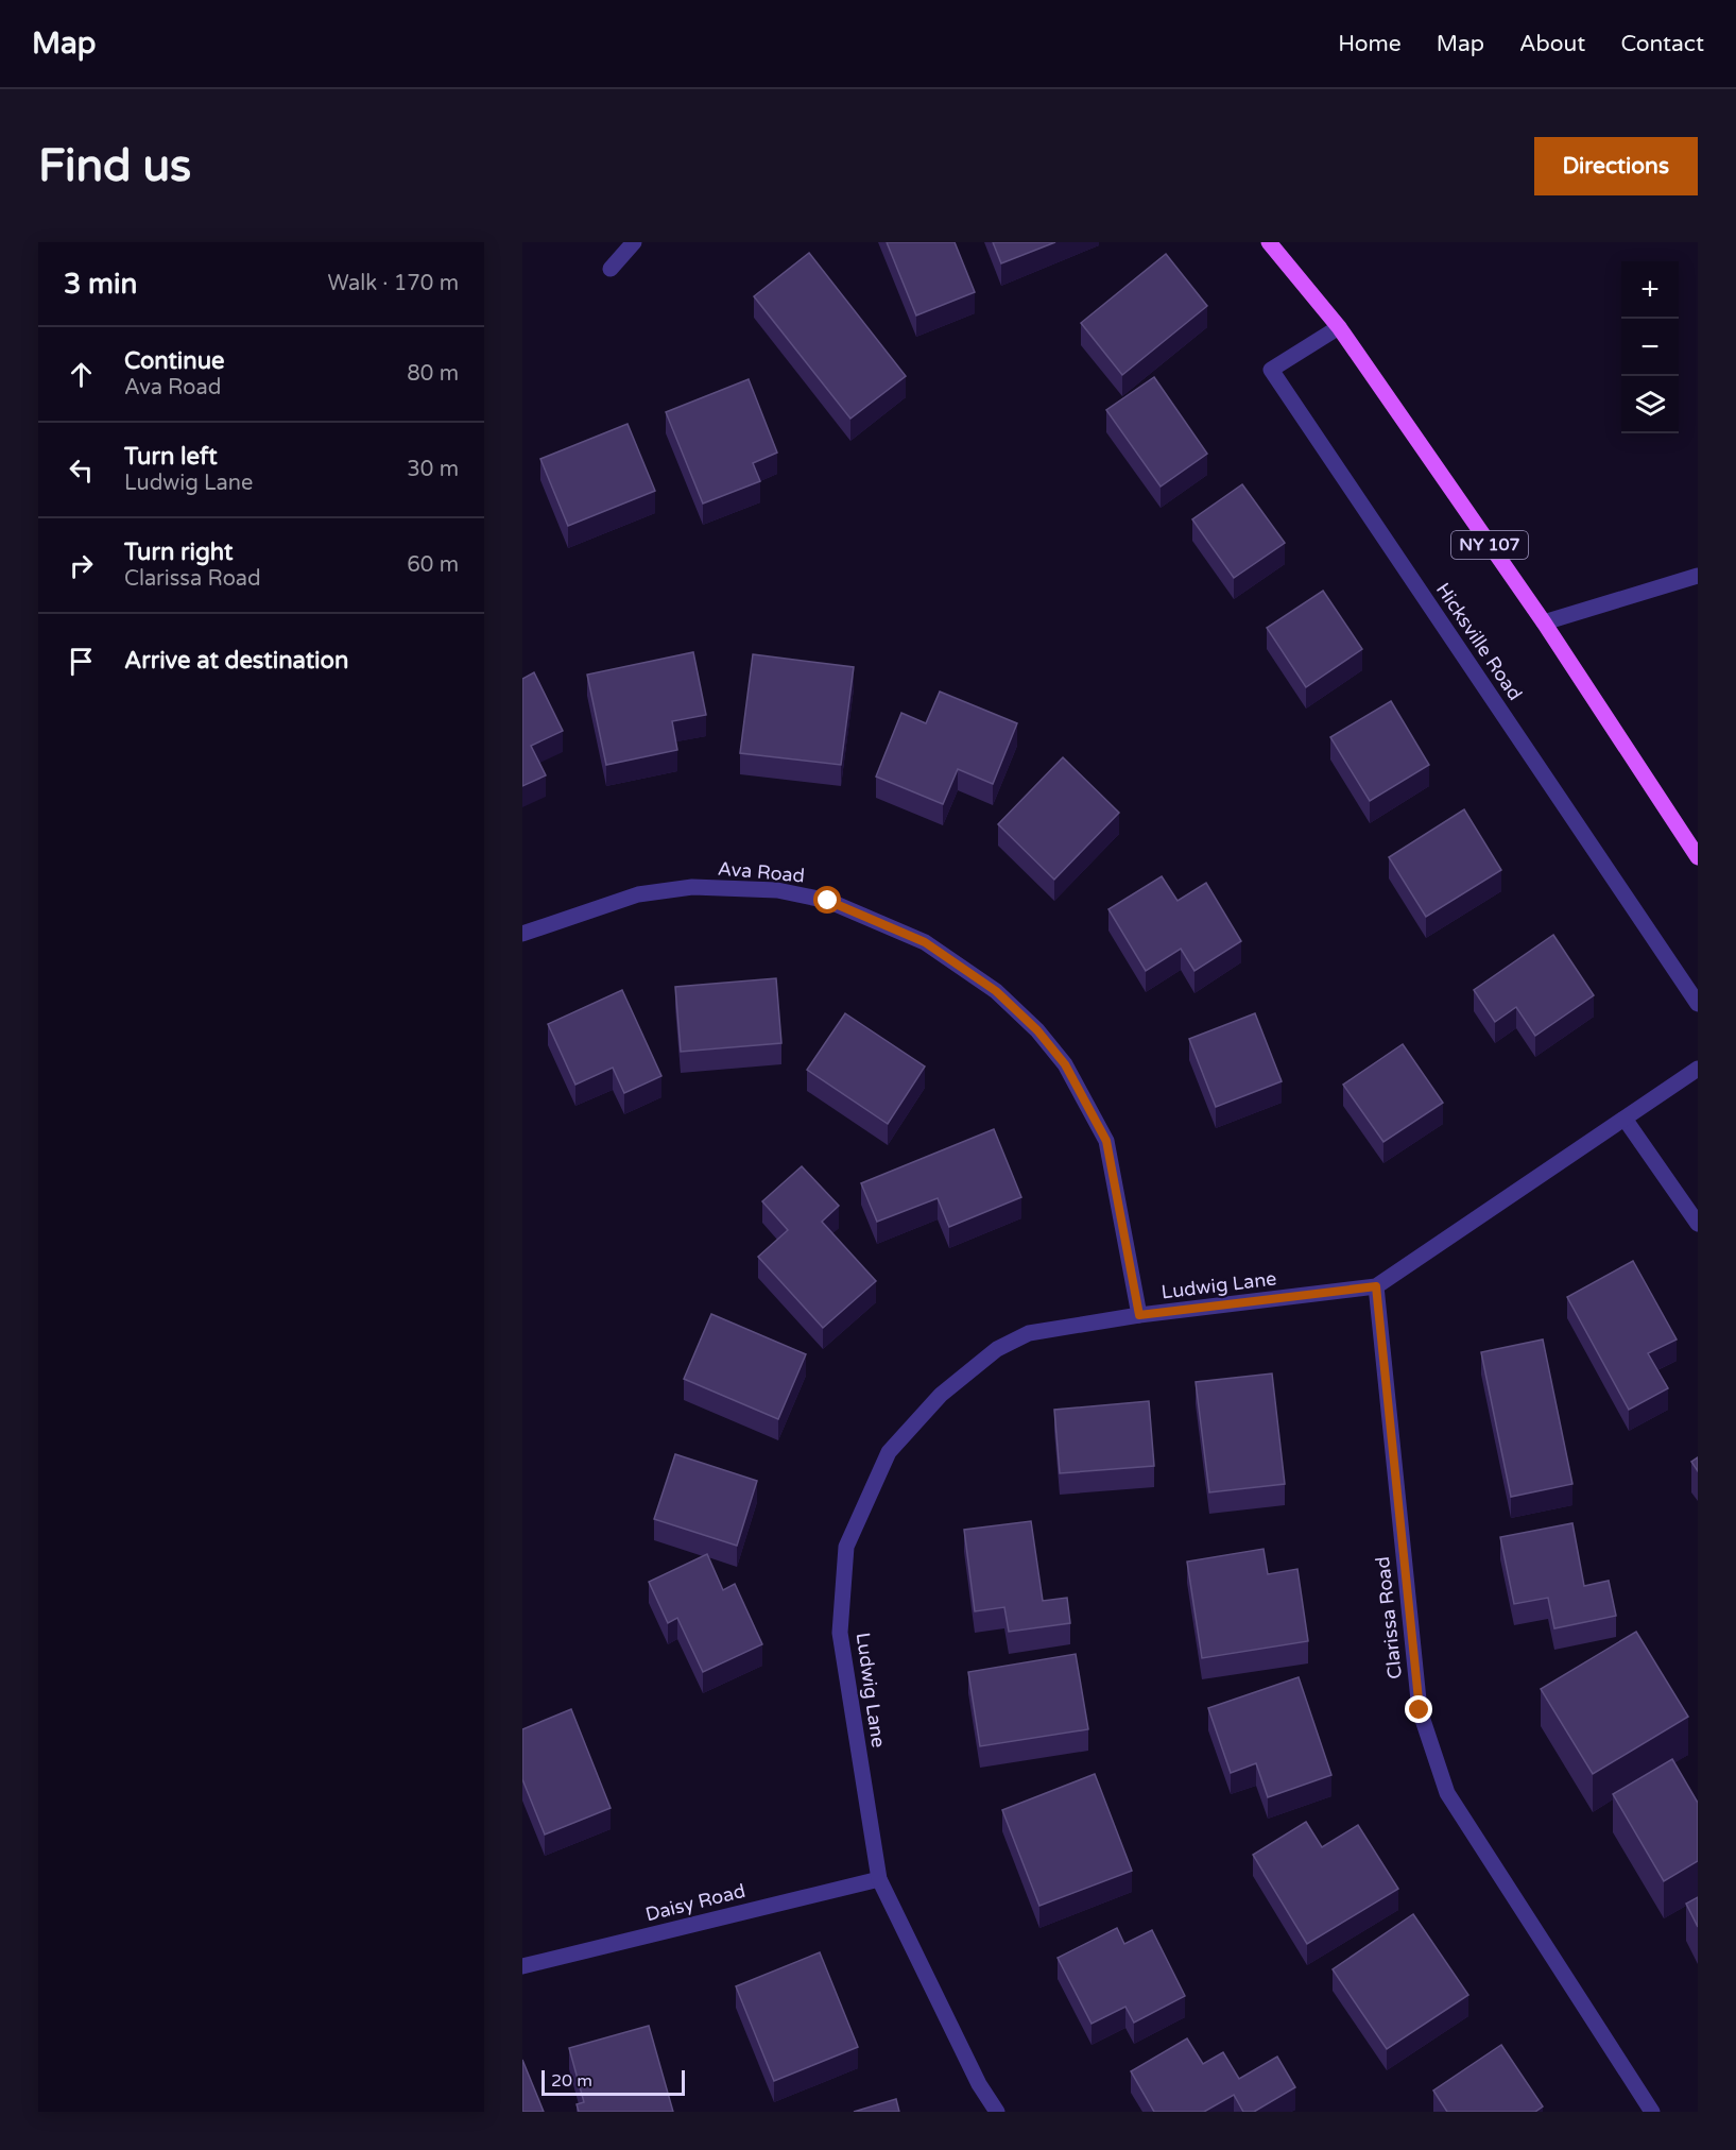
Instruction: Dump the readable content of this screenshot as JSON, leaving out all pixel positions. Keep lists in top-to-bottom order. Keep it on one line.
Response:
{"streets":{"main road":["NY 107"],"street":["Hicksville Road","Ava Road","Ludwig Lane","Clarissa Road","Daisy Road"]},"crossings":[["NY 107","Hicksville Road"],["Ava Road","Ludwig Lane"],["Ludwig Lane","Clarissa Road"],["Ludwig Lane","Daisy Road"]],"scale_bar":"20 m","page":{"header":"Map","nav":["Home","Map","About","Contact"],"buttons":"Directions","title":"Find us","heading":["3 min","Walk · 170 m"],"map_buttons":["+","−"],"list":[["Continue","Ava Road","80 m"],["Turn left","Ludwig Lane","30 m"],["Turn right","Clarissa Road","60 m"],"Arrive at destination"],"scale":"20 m"}}
